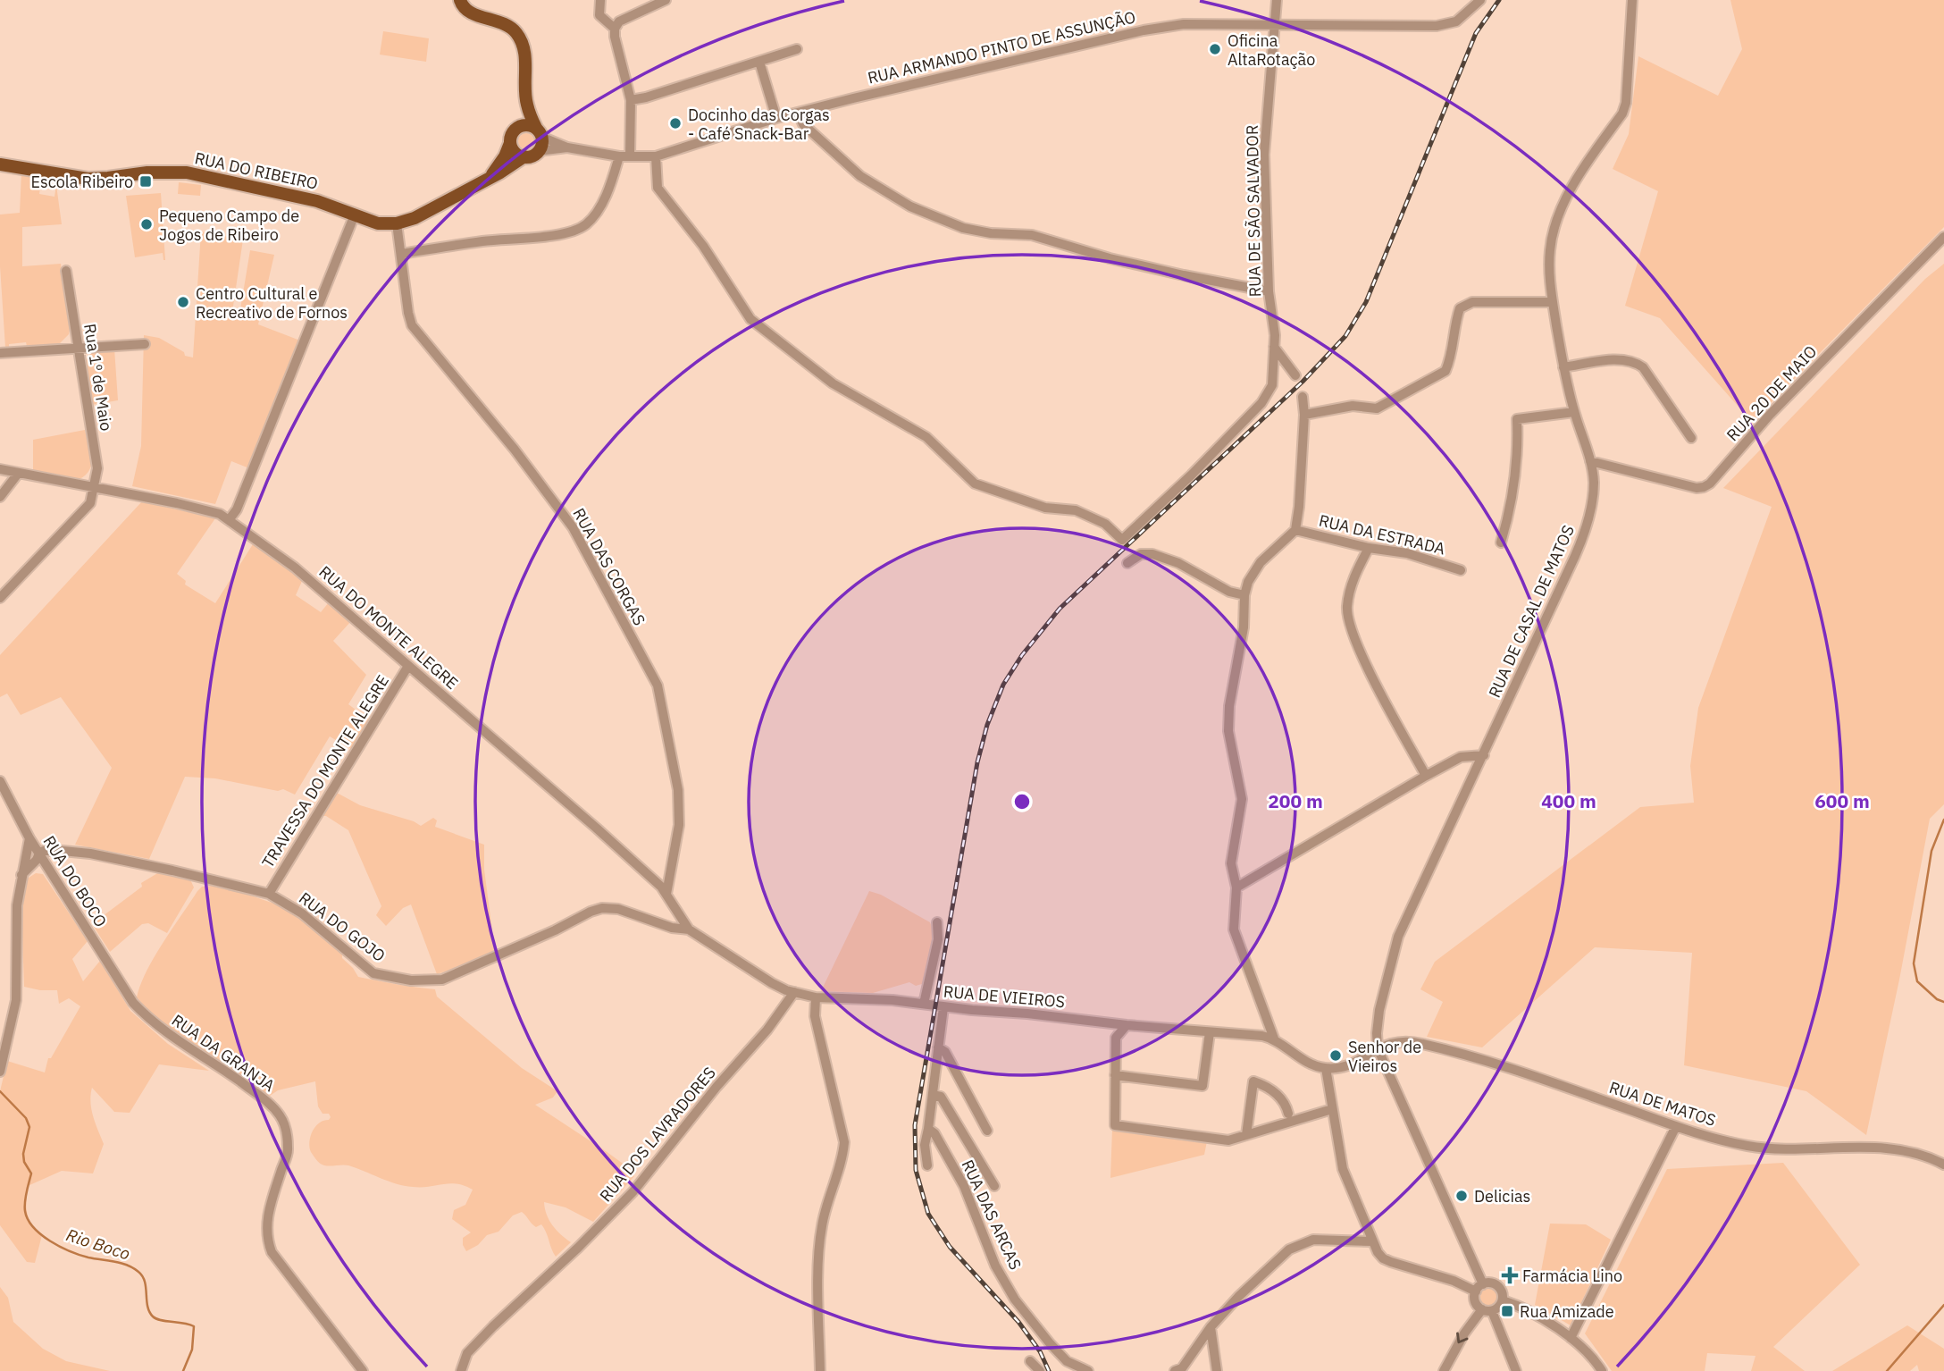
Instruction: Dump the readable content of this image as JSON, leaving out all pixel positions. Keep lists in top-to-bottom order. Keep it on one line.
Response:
{"streets":{"main road":["RUA DO RIBEIRO"],"street":["RUA ARMANDO PINTO DE ASSUNÇÃO","RUA DE SÃO SALVADOR","Rua 1º de Maio","RUA 20 DE MAIO","RUA DA ESTRADA","RUA DAS CORGAS","RUA DE CASAL DE MATOS","RUA DO MONTE ALEGRE","TRAVESSA DO MONTE ALEGRE","RUA DO BOCO","RUA DO GOJO","RUA DE VIEIROS","RUA DA GRANJA","RUA DE MATOS","RUA DOS LAVRADORES","RUA DAS ARCAS"]},"crossings":[["RUA ARMANDO PINTO DE ASSUNÇÃO","RUA DE SÃO SALVADOR"],["RUA DO RIBEIRO","RUA DAS CORGAS"],["Rua 1º de Maio","RUA DO MONTE ALEGRE"],["RUA 20 DE MAIO","RUA DE CASAL DE MATOS"],["RUA DAS CORGAS","RUA DO MONTE ALEGRE"],["RUA DE CASAL DE MATOS","RUA DE MATOS"],["RUA DO MONTE ALEGRE","TRAVESSA DO MONTE ALEGRE"],["RUA DO MONTE ALEGRE","RUA DO GOJO"],["RUA DO MONTE ALEGRE","RUA DE VIEIROS"],["TRAVESSA DO MONTE ALEGRE","RUA DO GOJO"],["RUA DO BOCO","RUA DO GOJO"],["RUA DO BOCO","RUA DA GRANJA"],["RUA DO GOJO","RUA DE VIEIROS"],["RUA DE VIEIROS","RUA DOS LAVRADORES"]],"water":["Rio Boco"],"places":{"other":["Oficina AltaRotação","Docinho das Corgas - Café Snack-Bar","Pequeno Campo de Jogos de Ribeiro","Centro Cultural e Recreativo de Fornos","Senhor de Vieiros","Delicias"],"transit":["Escola Ribeiro","Rua Amizade"],"health":["Farmácia Lino"]},"rings":["200 m","400 m","600 m"]}
